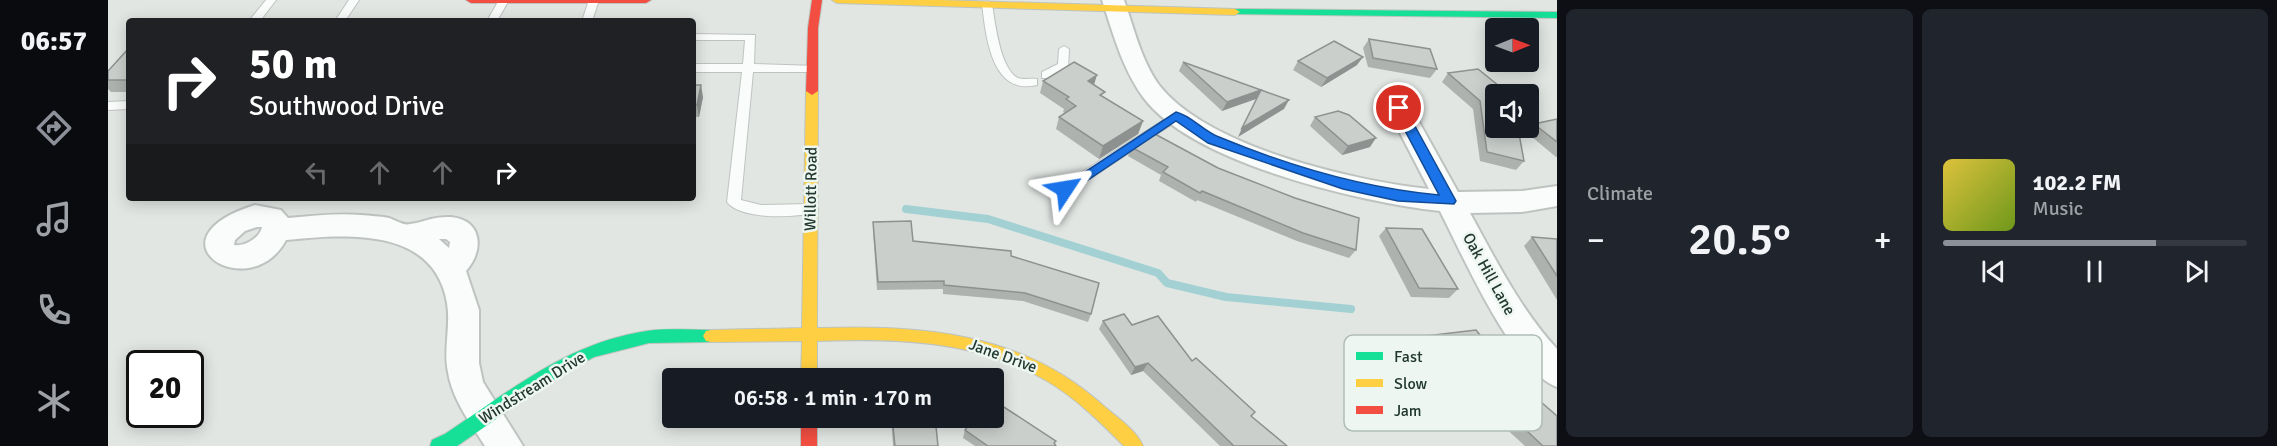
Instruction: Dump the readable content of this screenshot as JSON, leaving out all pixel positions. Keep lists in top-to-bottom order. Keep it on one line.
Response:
{"streets":{"main road":["Willott Road","Jane Drive","Windstream Drive"],"street":["Oak Hill Lane"]},"crossings":[["Willott Road","Jane Drive"],["Willott Road","Windstream Drive"],["Jane Drive","Windstream Drive"]],"legend":["Fast","Slow","Jam"],"north":"right","page":{"tabs":"06:57","tile":"Climate","turn":["50 m","Southwood Drive"],"song":["102.2 FM","Music"],"heat":["−","20.5°","+"],"limit":"20","trip":"06:58 · 1 min · 170 m"}}
